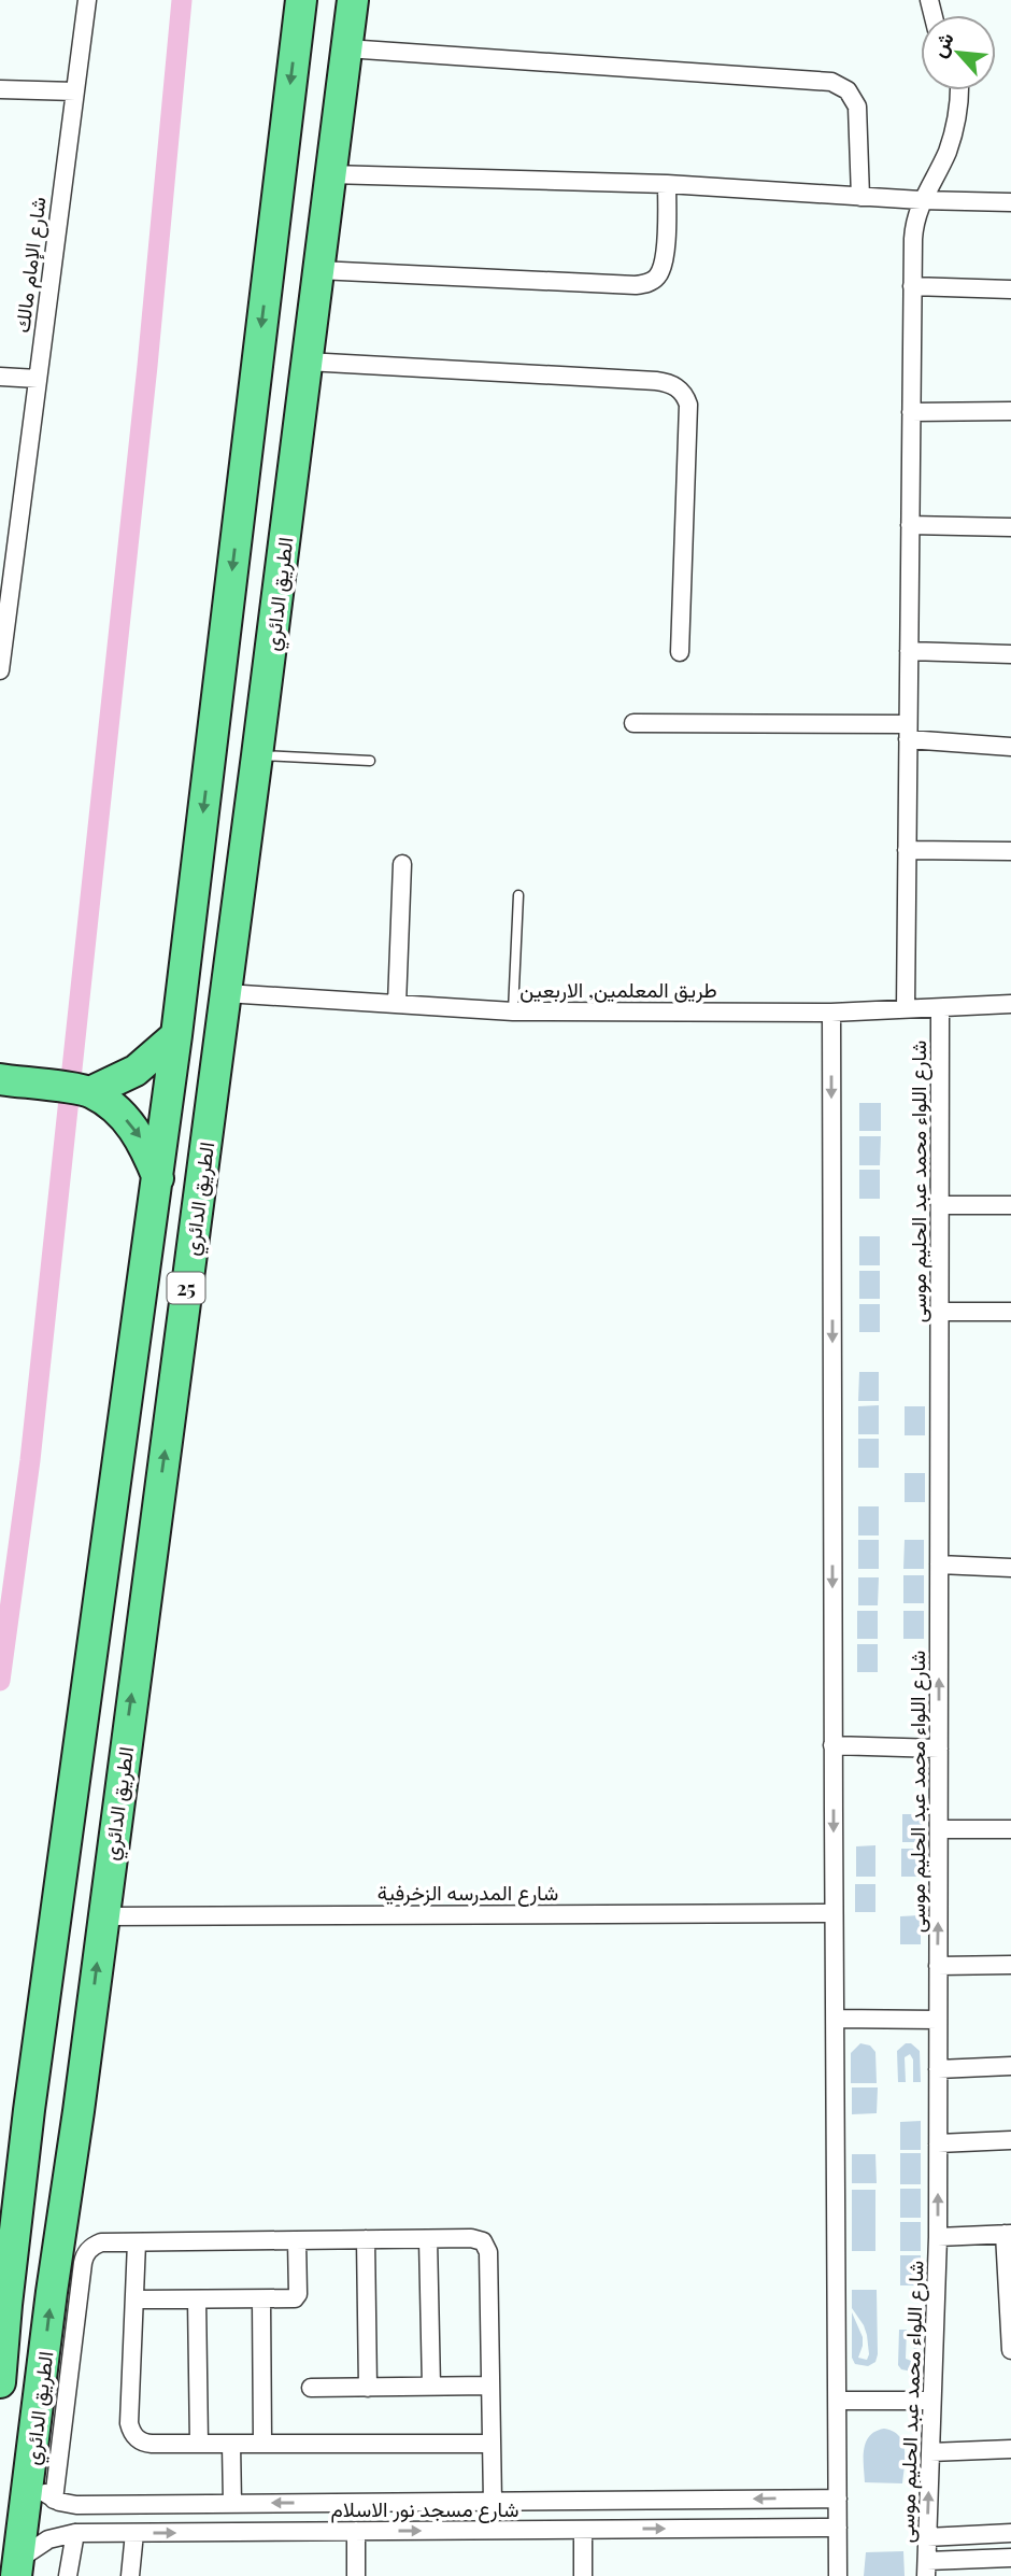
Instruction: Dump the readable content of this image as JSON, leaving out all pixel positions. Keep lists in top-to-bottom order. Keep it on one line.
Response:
{"streets":{"highway":["الطريق الدائري","25"],"street":["شارع الإمام مالك","طريق المعلمين, الاربعين","شارع اللواء محمد عبد الحليم موسى","شارع المدرسه الزخرفية","شارع مسجد نور الاسلام"]},"crossings":[["الطريق الدائري","طريق المعلمين, الاربعين"],["الطريق الدائري","شارع المدرسه الزخرفية"],["الطريق الدائري","شارع مسجد نور الاسلام"],["طريق المعلمين, الاربعين","شارع اللواء محمد عبد الحليم موسى"]],"north":"top left"}
